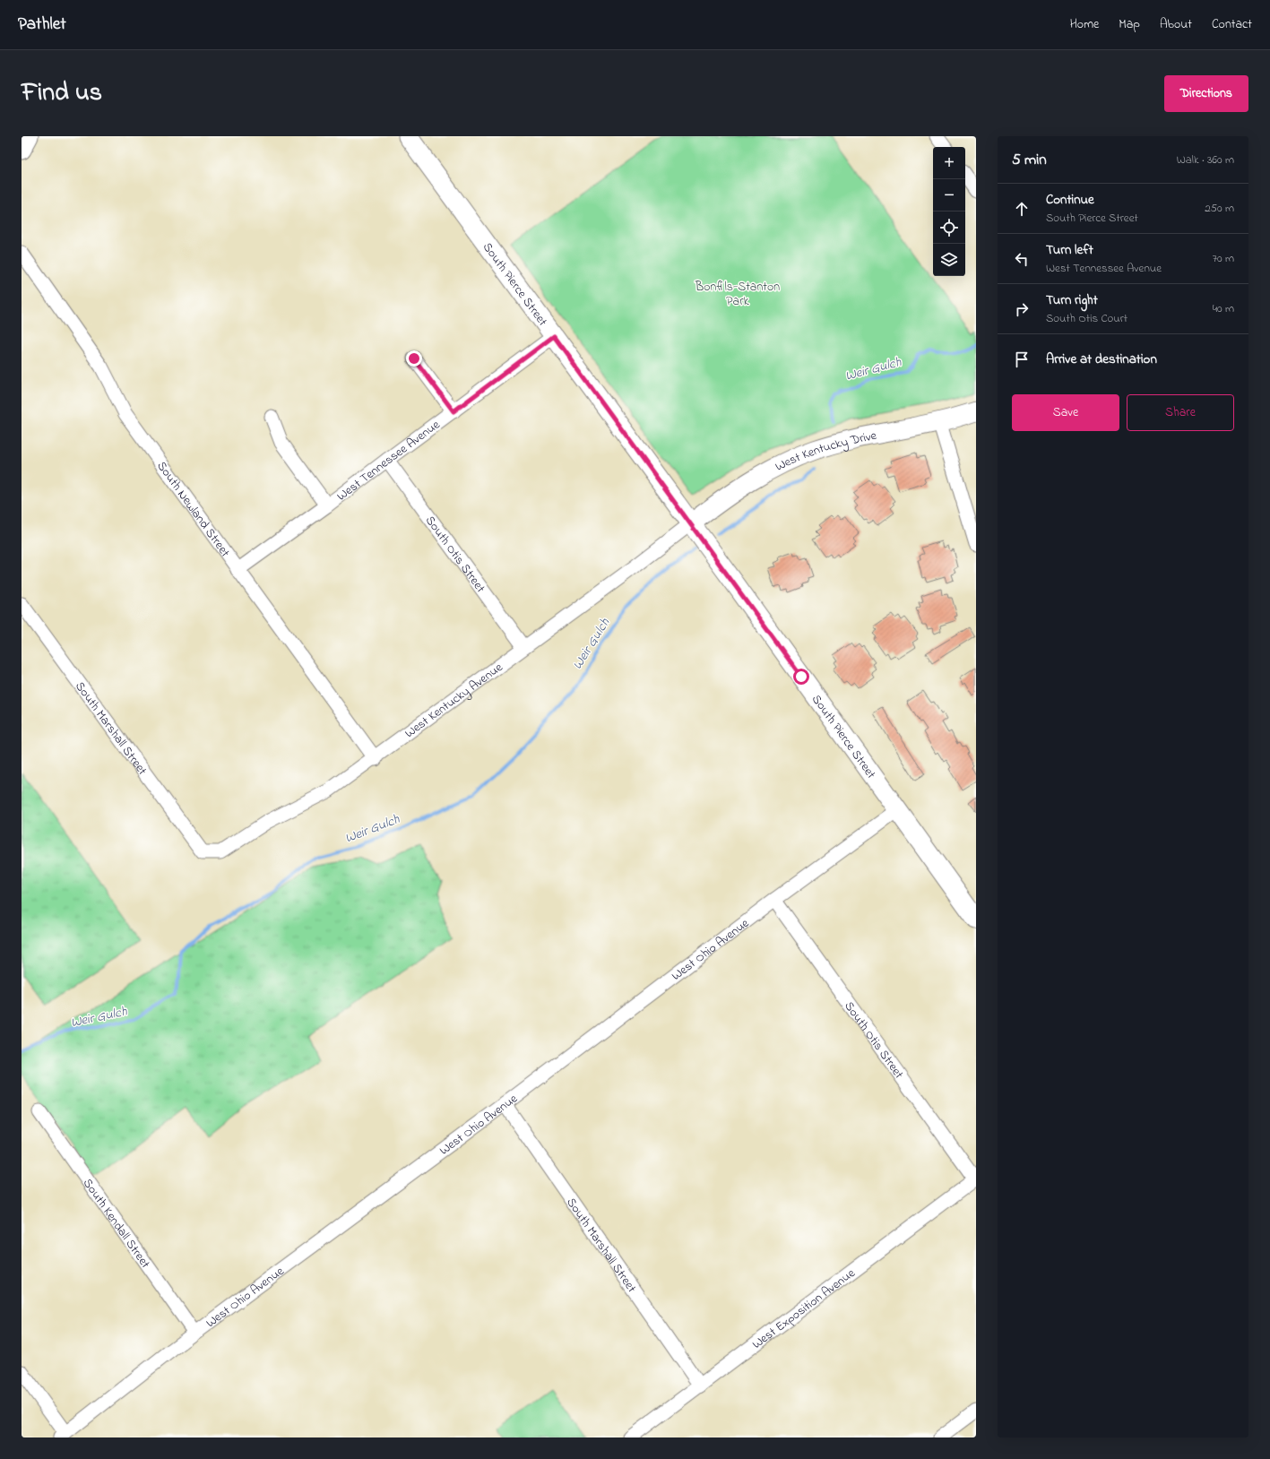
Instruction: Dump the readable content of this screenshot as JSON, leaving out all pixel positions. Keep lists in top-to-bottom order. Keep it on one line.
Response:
{"streets":{"street":["South Pierce Street","West Kentucky Drive","West Tennessee Avenue","South Newland Street","South Otis Street","West Kentucky Avenue","South Marshall Street","West Ohio Avenue","South Kendall Street","West Exposition Avenue"]},"crossings":[["South Pierce Street","West Kentucky Drive"],["South Pierce Street","West Tennessee Avenue"],["South Pierce Street","West Kentucky Avenue"],["South Pierce Street","West Ohio Avenue"],["West Kentucky Drive","West Kentucky Avenue"],["West Tennessee Avenue","South Newland Street"],["West Tennessee Avenue","South Otis Street"],["South Newland Street","West Kentucky Avenue"],["South Otis Street","West Kentucky Avenue"],["South Otis Street","West Ohio Avenue"],["South Otis Street","West Exposition Avenue"],["West Kentucky Avenue","South Marshall Street"],["South Marshall Street","West Ohio Avenue"],["South Marshall Street","West Exposition Avenue"],["West Ohio Avenue","South Kendall Street"]],"water":["Weir Gulch"],"parks":["Bonfils-Stanton Park"],"page":{"header":"Pathlet","nav":["Home","Map","About","Contact"],"title":"Find us","buttons":["Directions",["Save","Share"]],"heading":["5 min","Walk · 360 m"],"map_buttons":["+","−"],"list":[["Continue","South Pierce Street","250 m"],["Turn left","West Tennessee Avenue","70 m"],["Turn right","South Otis Court","40 m"],"Arrive at destination"]}}
